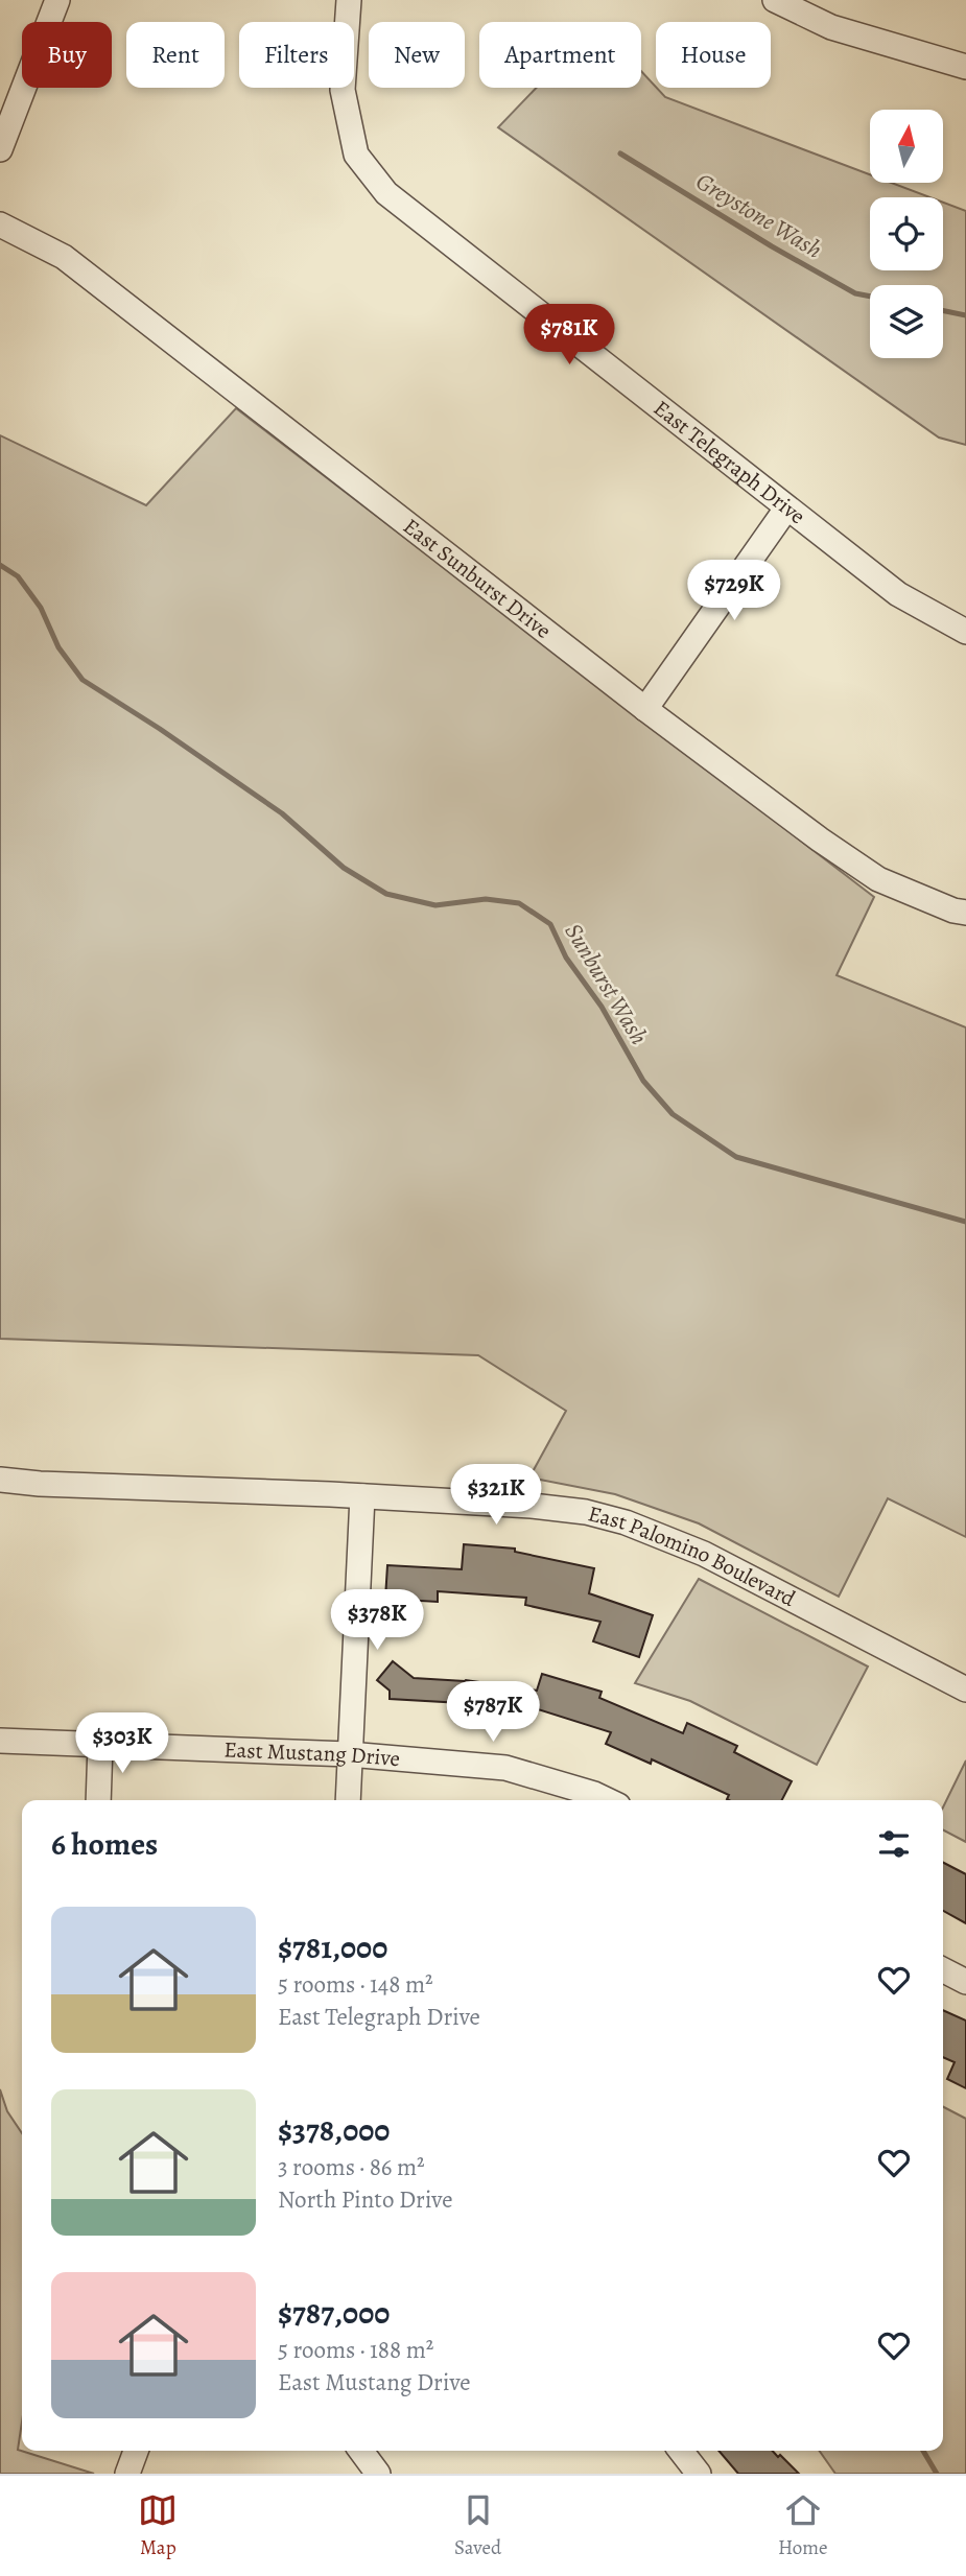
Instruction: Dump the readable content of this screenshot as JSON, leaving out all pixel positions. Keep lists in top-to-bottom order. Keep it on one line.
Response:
{"streets":{"street":["East Telegraph Drive","East Sunburst Drive","East Palomino Boulevard","East Mustang Drive"]},"water":["Greystone Wash","Sunburst Wash"],"north":"top","page":{"chip":["Buy","Rent","Filters","New","Apartment","House"],"price":["$781K","$729K","$321K","$378K","$787K","$303K"],"heading":"6 homes","list":[{"name":"$781,000","note":"5 rooms · 148 m² · East Telegraph Drive"},{"name":"$378,000","note":"3 rooms · 86 m² · North Pinto Drive"},{"name":"$787,000","note":"5 rooms · 188 m² · East Mustang Drive"}],"tabs":["Map","Saved","Home"]}}
